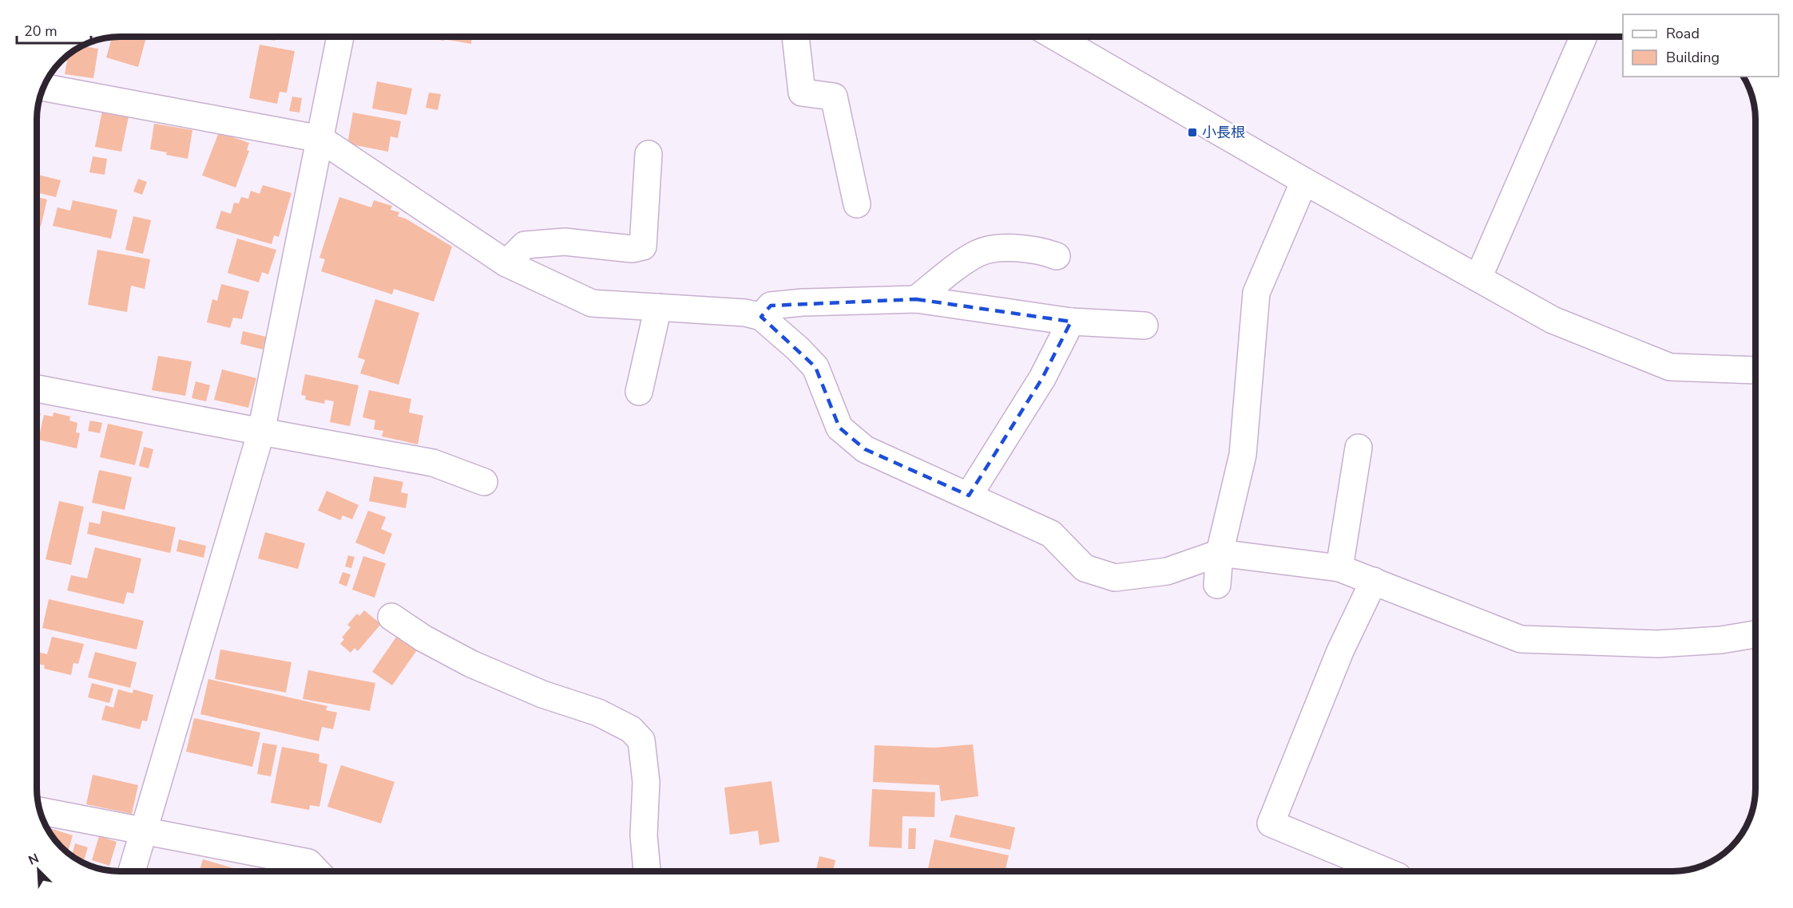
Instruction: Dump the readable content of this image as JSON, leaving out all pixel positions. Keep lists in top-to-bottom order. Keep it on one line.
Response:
{"places":{"transit":["小長根"]},"legend":["Road","Building"],"scale_bar":"20 m","north":"top left"}
